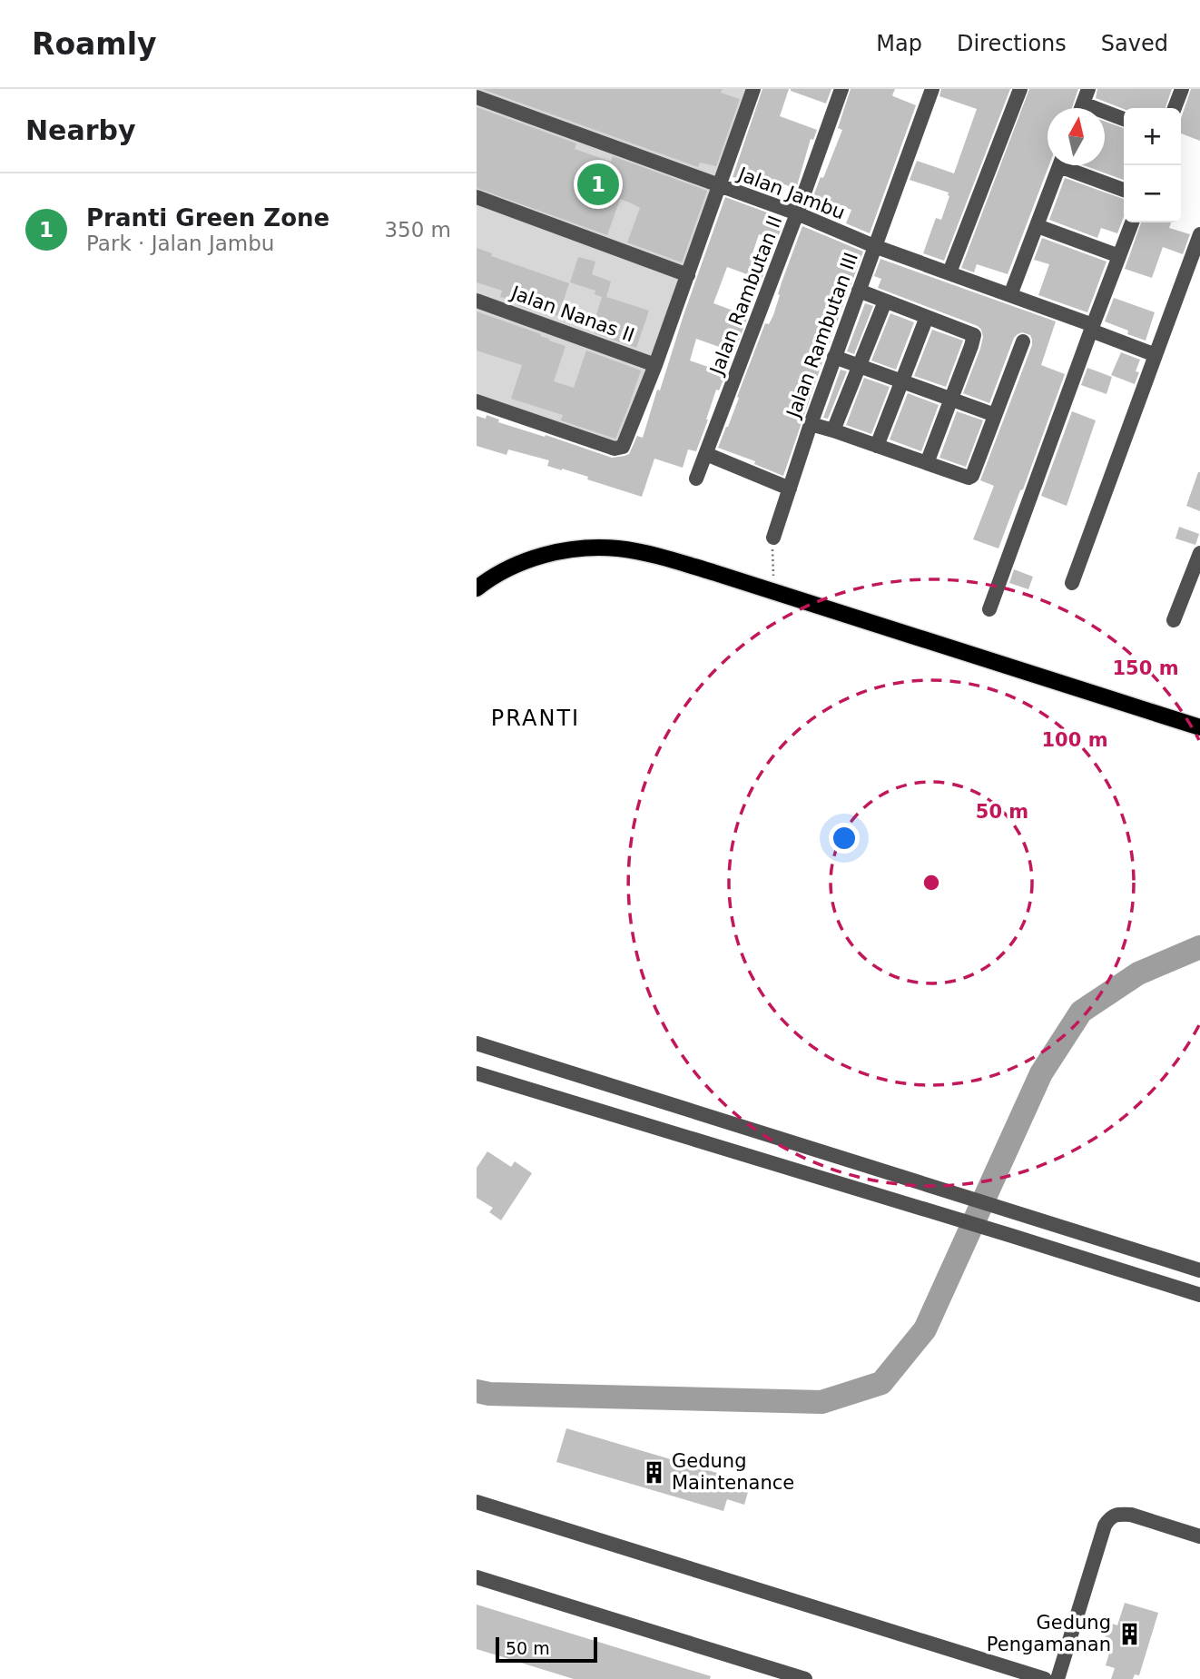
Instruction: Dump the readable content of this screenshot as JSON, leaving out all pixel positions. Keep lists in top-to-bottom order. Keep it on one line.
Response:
{"streets":{"street":["Jalan Jambu","Jalan Rambutan II","Jalan Nanas II","Jalan Rambutan III"]},"crossings":[["Jalan Jambu","Jalan Rambutan II"],["Jalan Jambu","Jalan Rambutan III"]],"districts":["PRANTI"],"places":{"building":["Gedung Maintenance","Gedung Pengamanan"]},"scale_bar":"50 m","north":"top","page":{"header":"Roamly","nav":["Map","Directions","Saved"],"heading":"Nearby","map_buttons":["+","−"],"pins":"1","list":[{"mark":"1","name":"Pranti Green Zone","note":"Park · Jalan Jambu","value":"350 m"}],"scale":"50 m"},"rings":["150 m","100 m","50 m"]}
